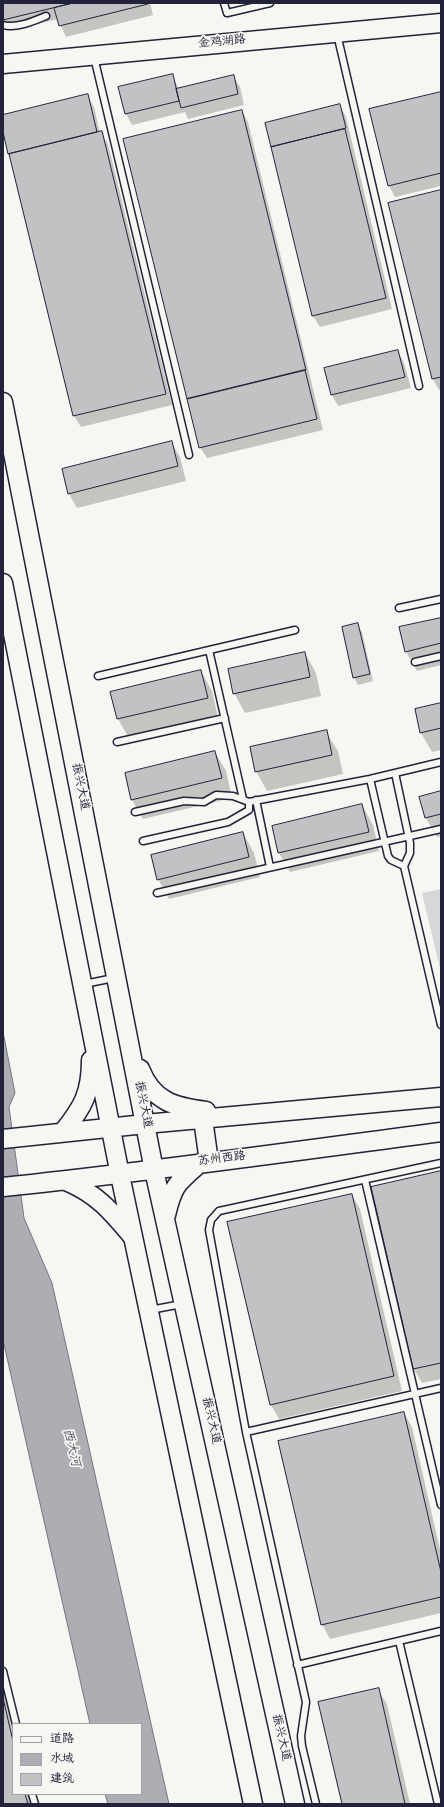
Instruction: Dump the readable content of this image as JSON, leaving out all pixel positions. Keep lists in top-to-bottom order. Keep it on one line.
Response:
{"streets":{"main road":["金鸡湖路","振兴大道","苏州西路"]},"crossings":[["振兴大道","苏州西路"]],"water":["西大河"],"legend":["道路","水域","建筑"]}
